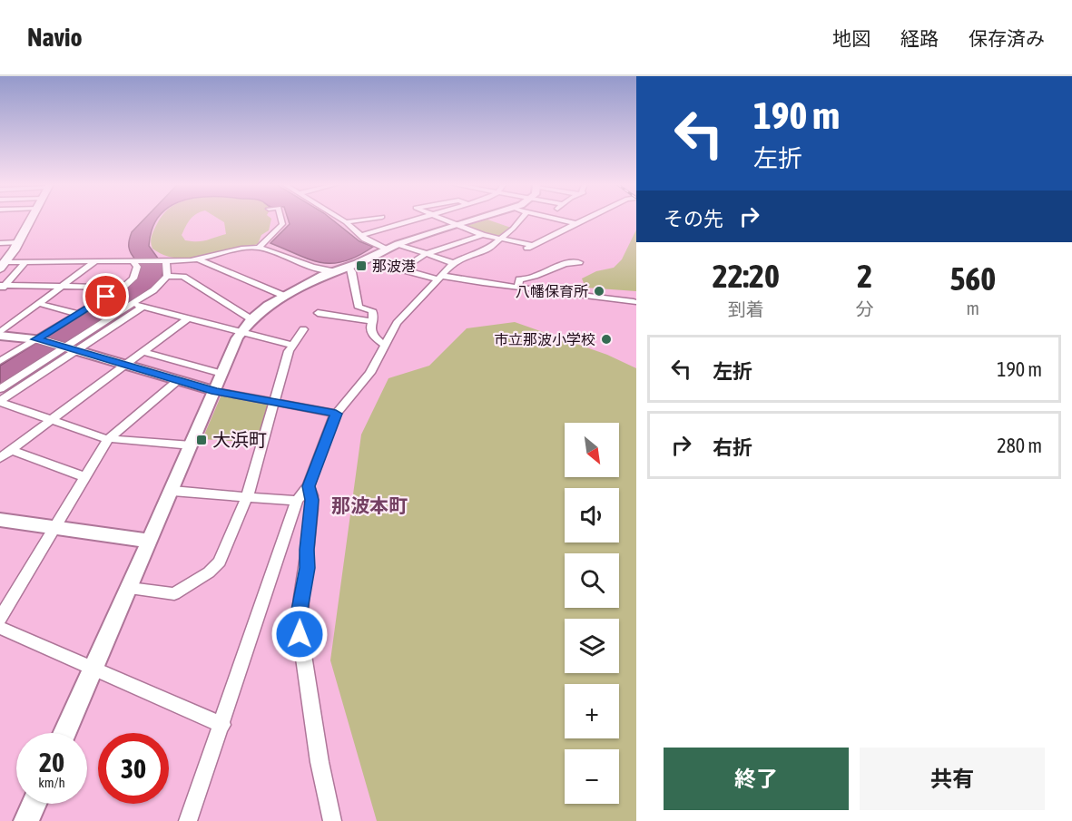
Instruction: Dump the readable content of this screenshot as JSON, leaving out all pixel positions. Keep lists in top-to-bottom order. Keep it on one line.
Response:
{"districts":["那波本町"],"places":{"transit":["那波港","大浜町"],"other":["八幡保育所","市立那波小学校"]},"north":"bottom right","page":{"header":"Navio","nav":["地図","経路","保存済み"],"turn":["190 m","左折"],"then":"その先","eta":["22:20","到着","2","分","560","m"],"list":[{"name":"左折","value":"190 m"},{"name":"右折","value":"280 m"}],"map_buttons":["+","−"],"speed":"20 km/h","limit":"30","buttons":["終了","共有"]}}
